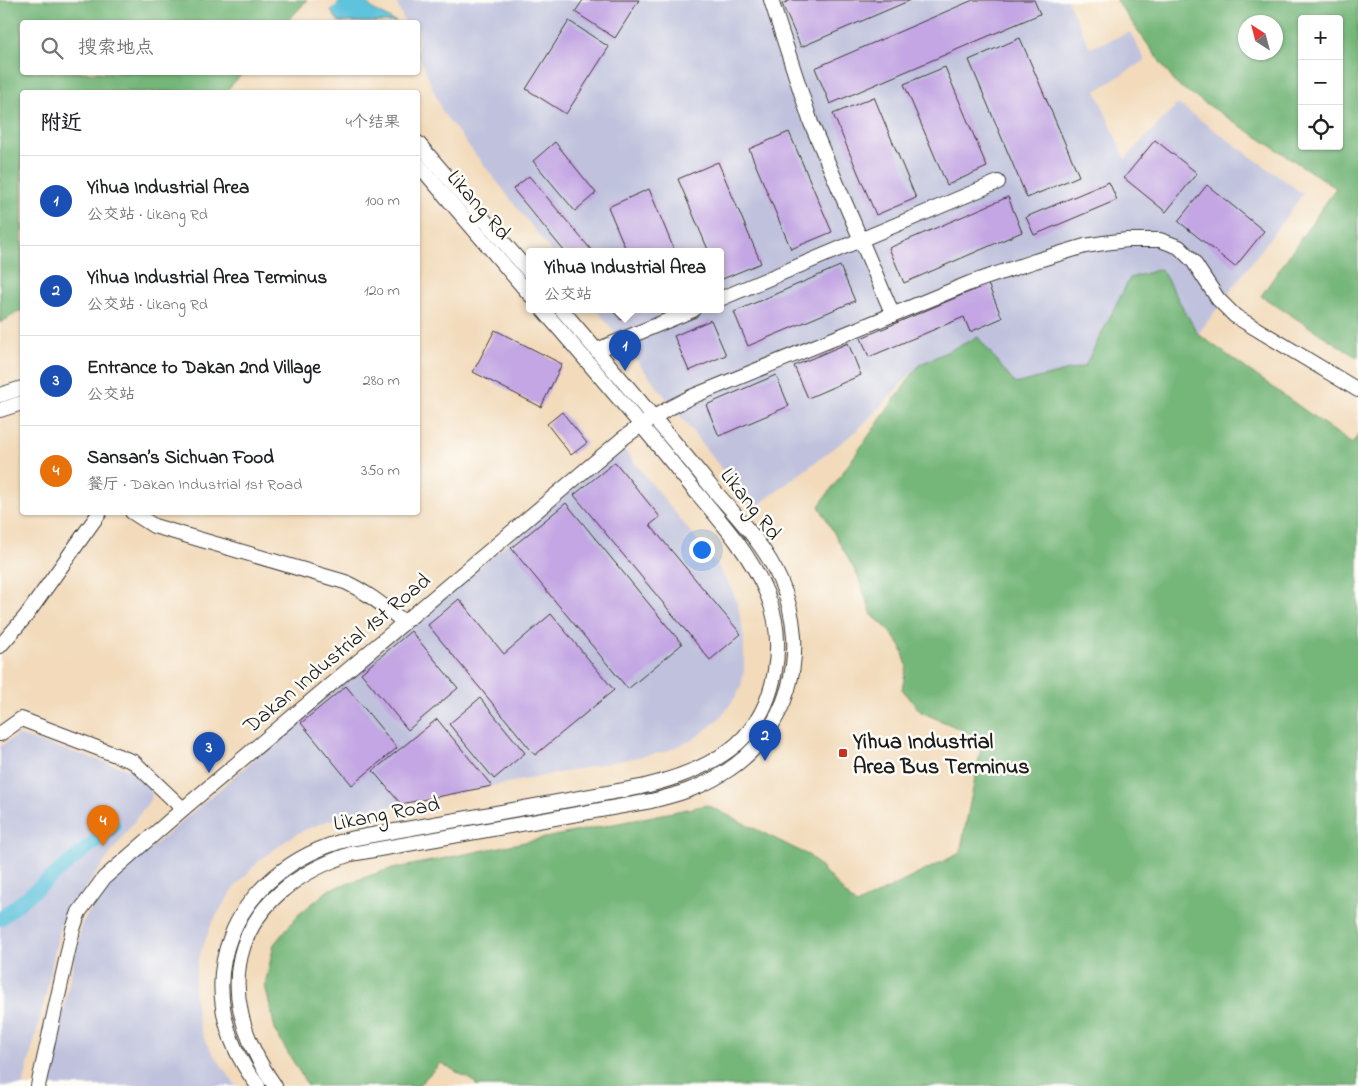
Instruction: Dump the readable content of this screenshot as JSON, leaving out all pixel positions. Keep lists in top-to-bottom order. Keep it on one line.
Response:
{"streets":{"street":["Likang Rd","Dakan Industrial 1st Road"]},"crossings":[["Likang Rd","Dakan Industrial 1st Road"]],"places":{"transit":["Yihua Industrial Area Bus Terminus"]},"north":"top left","page":{"map_buttons":["+","−"],"search":"搜索地点","heading":["附近","4个结果"],"list":[{"mark":"1","name":"Yihua Industrial Area","note":"公交站 · Likang Rd","value":"100 m"},{"mark":"2","name":"Yihua Industrial Area Terminus","note":"公交站 · Likang Rd","value":"120 m"},{"mark":"3","name":"Entrance to Dakan 2nd Village","note":"公交站","value":"280 m"},{"mark":"4","name":"Sansan’s Sichuan Food","note":"餐厅 · Dakan Industrial 1st Road","value":"350 m"}],"popup":["Yihua Industrial Area","公交站"],"pins":["1","2","3","4"]}}
